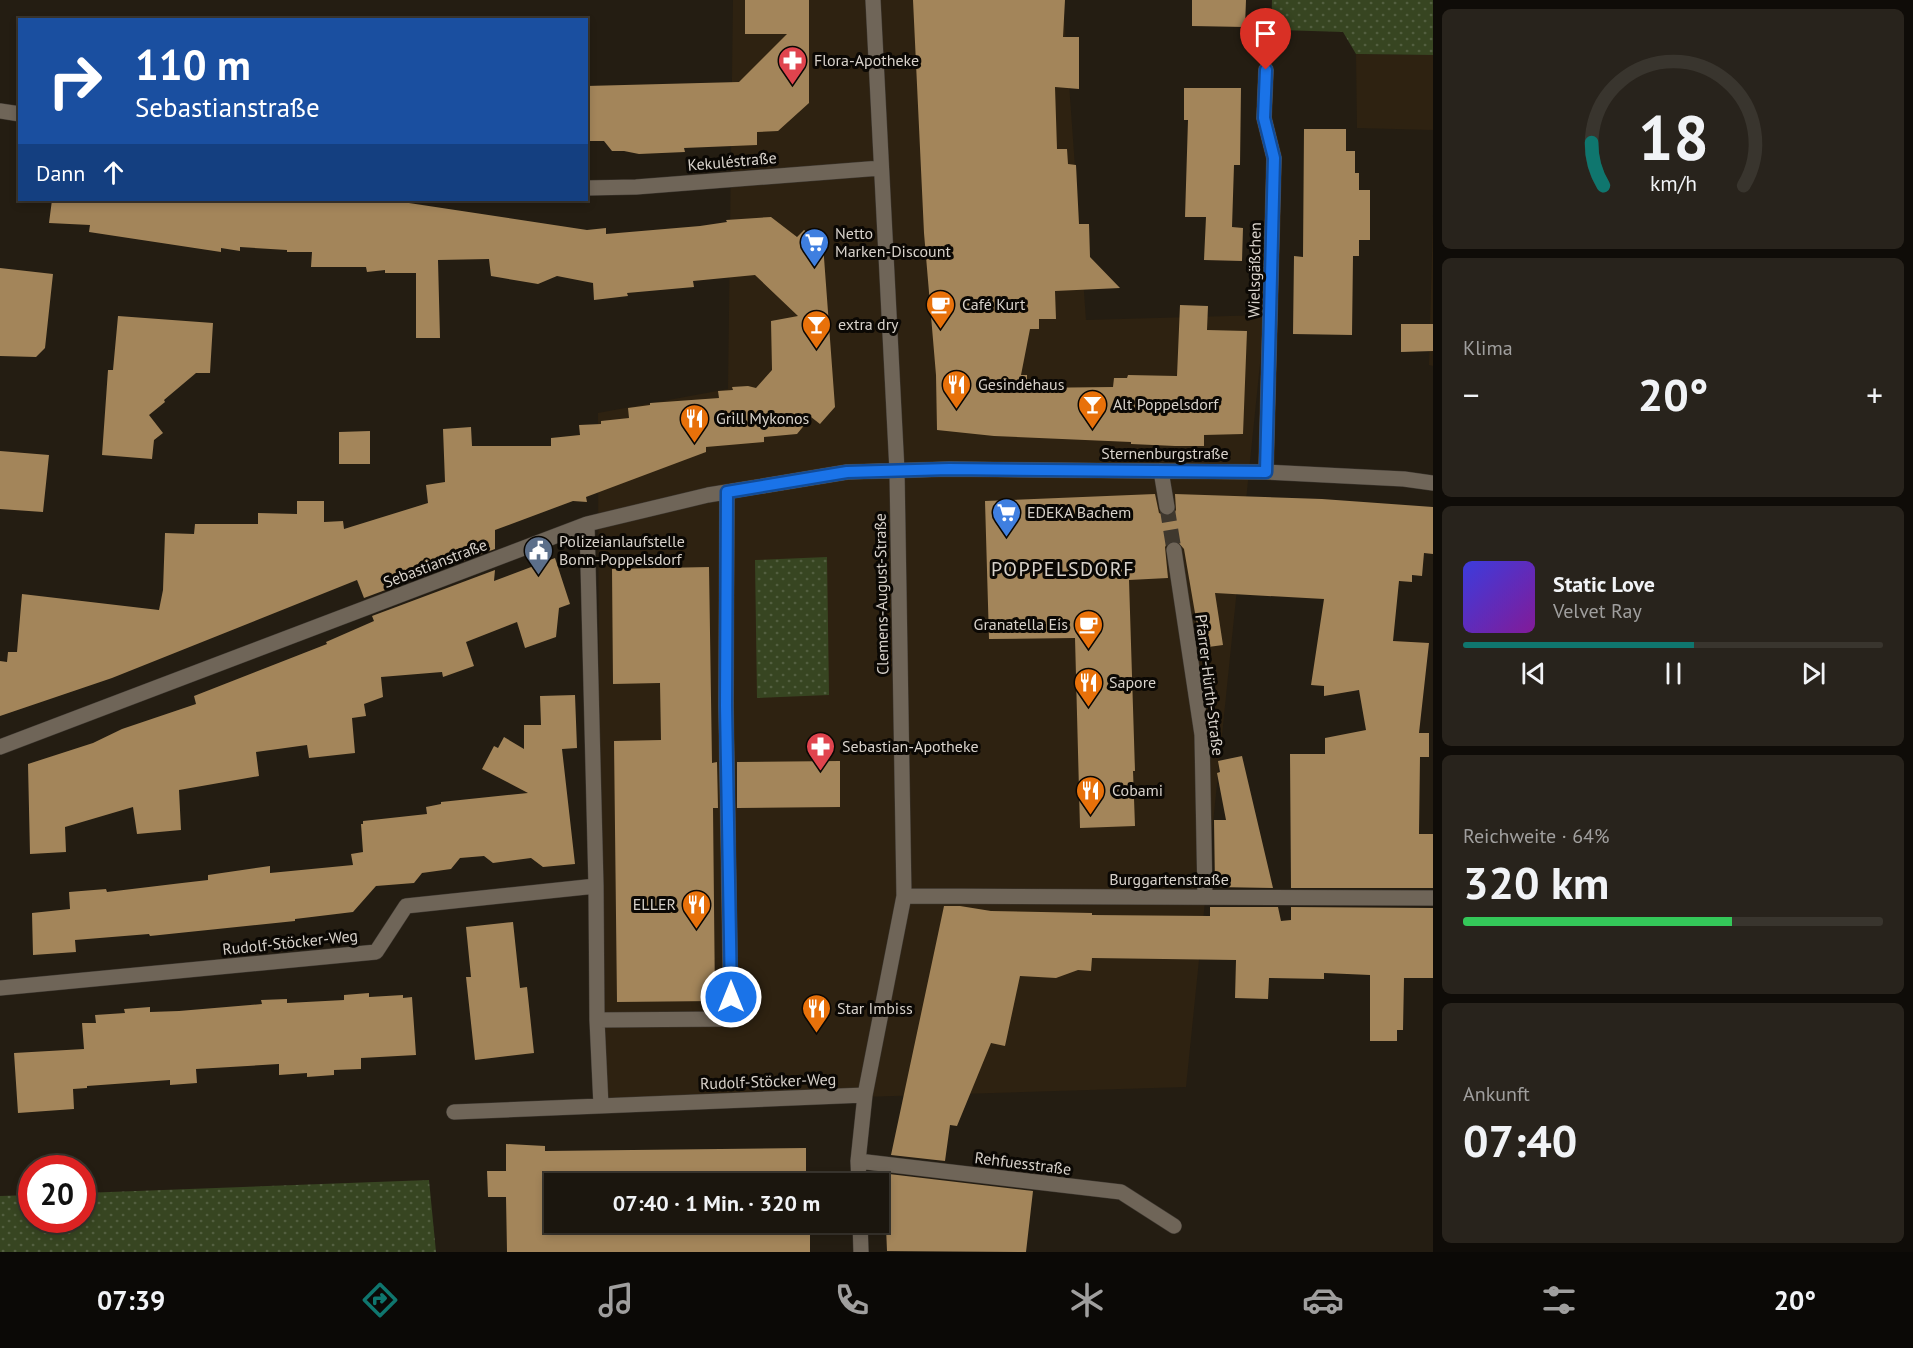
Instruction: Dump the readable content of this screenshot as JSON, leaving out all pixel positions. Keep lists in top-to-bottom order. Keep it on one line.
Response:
{"streets":{"street":["Kekuléstraße","Wielsgäßchen","Sternenburgstraße","Sebastianstraße","Clemens-August-Straße","Pfarrer-Hürth-Straße","Burggartenstraße","Rudolf-Stöcker-Weg","Rehfuesstraße"]},"crossings":[["Kekuléstraße","Clemens-August-Straße"],["Wielsgäßchen","Sternenburgstraße"],["Sternenburgstraße","Sebastianstraße"],["Sternenburgstraße","Clemens-August-Straße"],["Sebastianstraße","Clemens-August-Straße"],["Clemens-August-Straße","Burggartenstraße"],["Clemens-August-Straße","Rudolf-Stöcker-Weg"],["Clemens-August-Straße","Rehfuesstraße"],["Pfarrer-Hürth-Straße","Burggartenstraße"]],"districts":["POPPELSDORF"],"places":{"pharmacy":["Flora-Apotheke","Sebastian-Apotheke"],"supermarket":["Netto Marken-Discount","EDEKA Bachem"],"cafe":["Café Kurt","Granatella Eis"],"bar":["extra dry","Alt Poppelsdorf"],"restaurant":["Gesindehaus","Grill Mykonos","Sapore","Cobami","ELLER","Star Imbiss"],"public building":["Polizeianlaufstelle Bonn-Poppelsdorf"]},"page":{"turn":["110 m","Sebastianstraße"],"then":"Dann","tile":["Klima",["Reichweite · 64%","320 km"],["Ankunft","07:40"]],"heat":["−","20°","+"],"song":["Static Love","Velvet Ray"],"limit":"20","trip":"07:40 · 1 Min. · 320 m","tabs":["07:39","20°"],"gauge":["18","km/h"]}}
